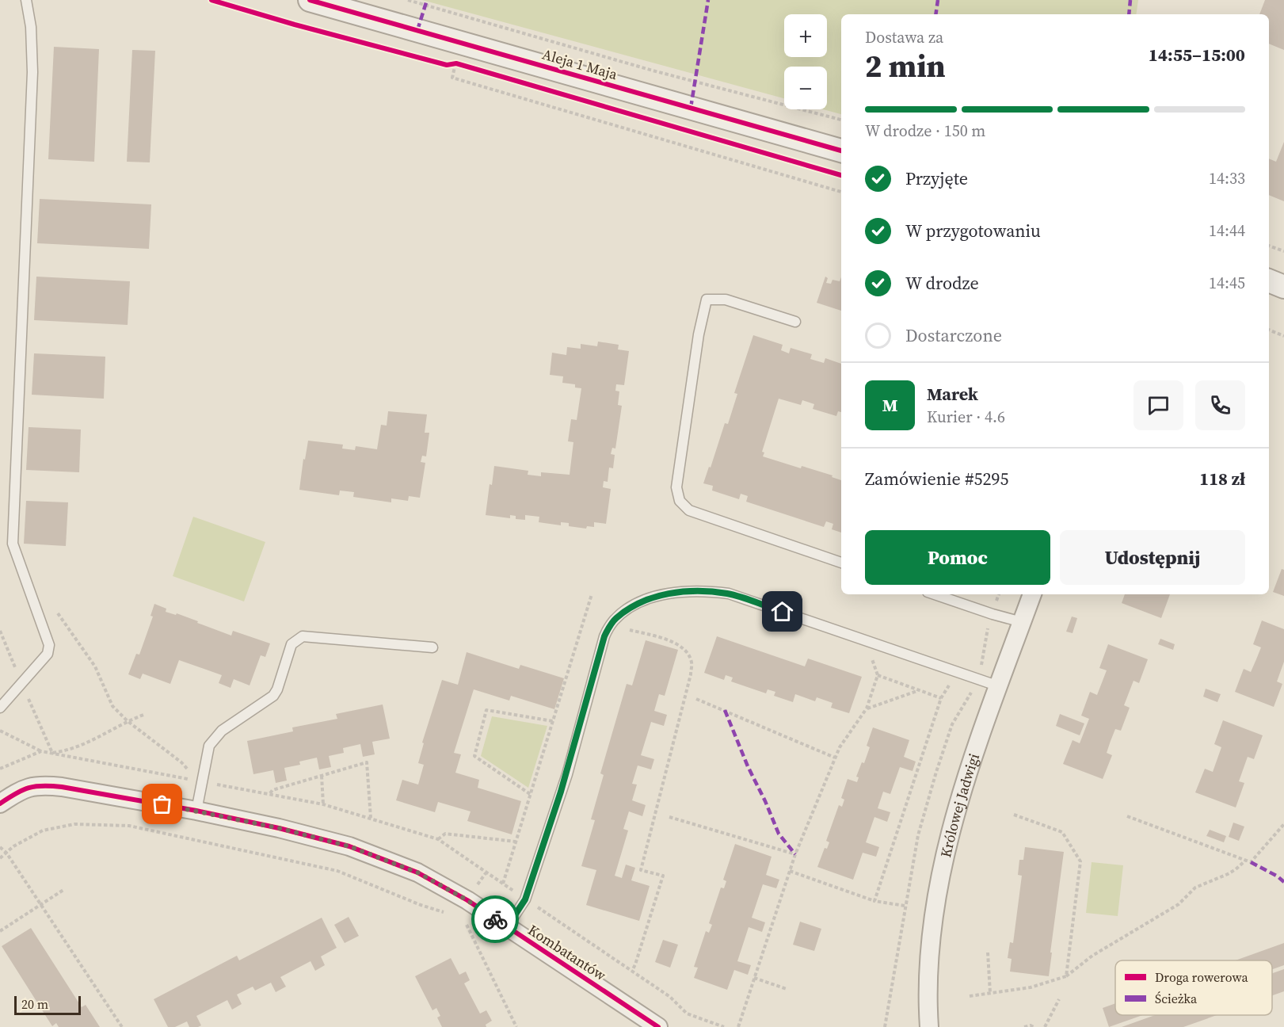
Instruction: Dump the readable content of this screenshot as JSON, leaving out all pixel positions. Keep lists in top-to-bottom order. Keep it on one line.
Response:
{"streets":{"street":["Aleja 1 Maja","Królowej Jadwigi","Kombatantów"]},"legend":["Droga rowerowa","Ścieżka"],"scale_bar":"20 m","page":{"map_buttons":["+","−"],"heading":["2 min","Dostawa za","14:55–15:00"],"panel":["Marek","Kurier · 4.6","Zamówienie #5295","118 zł"],"bar":"W drodze · 150 m","list":[["Przyjęte","14:33"],["W przygotowaniu","14:44"],["W drodze","14:45"],"Dostarczone"],"round":"M","buttons":["Pomoc","Udostępnij"],"scale":"20 m"}}
